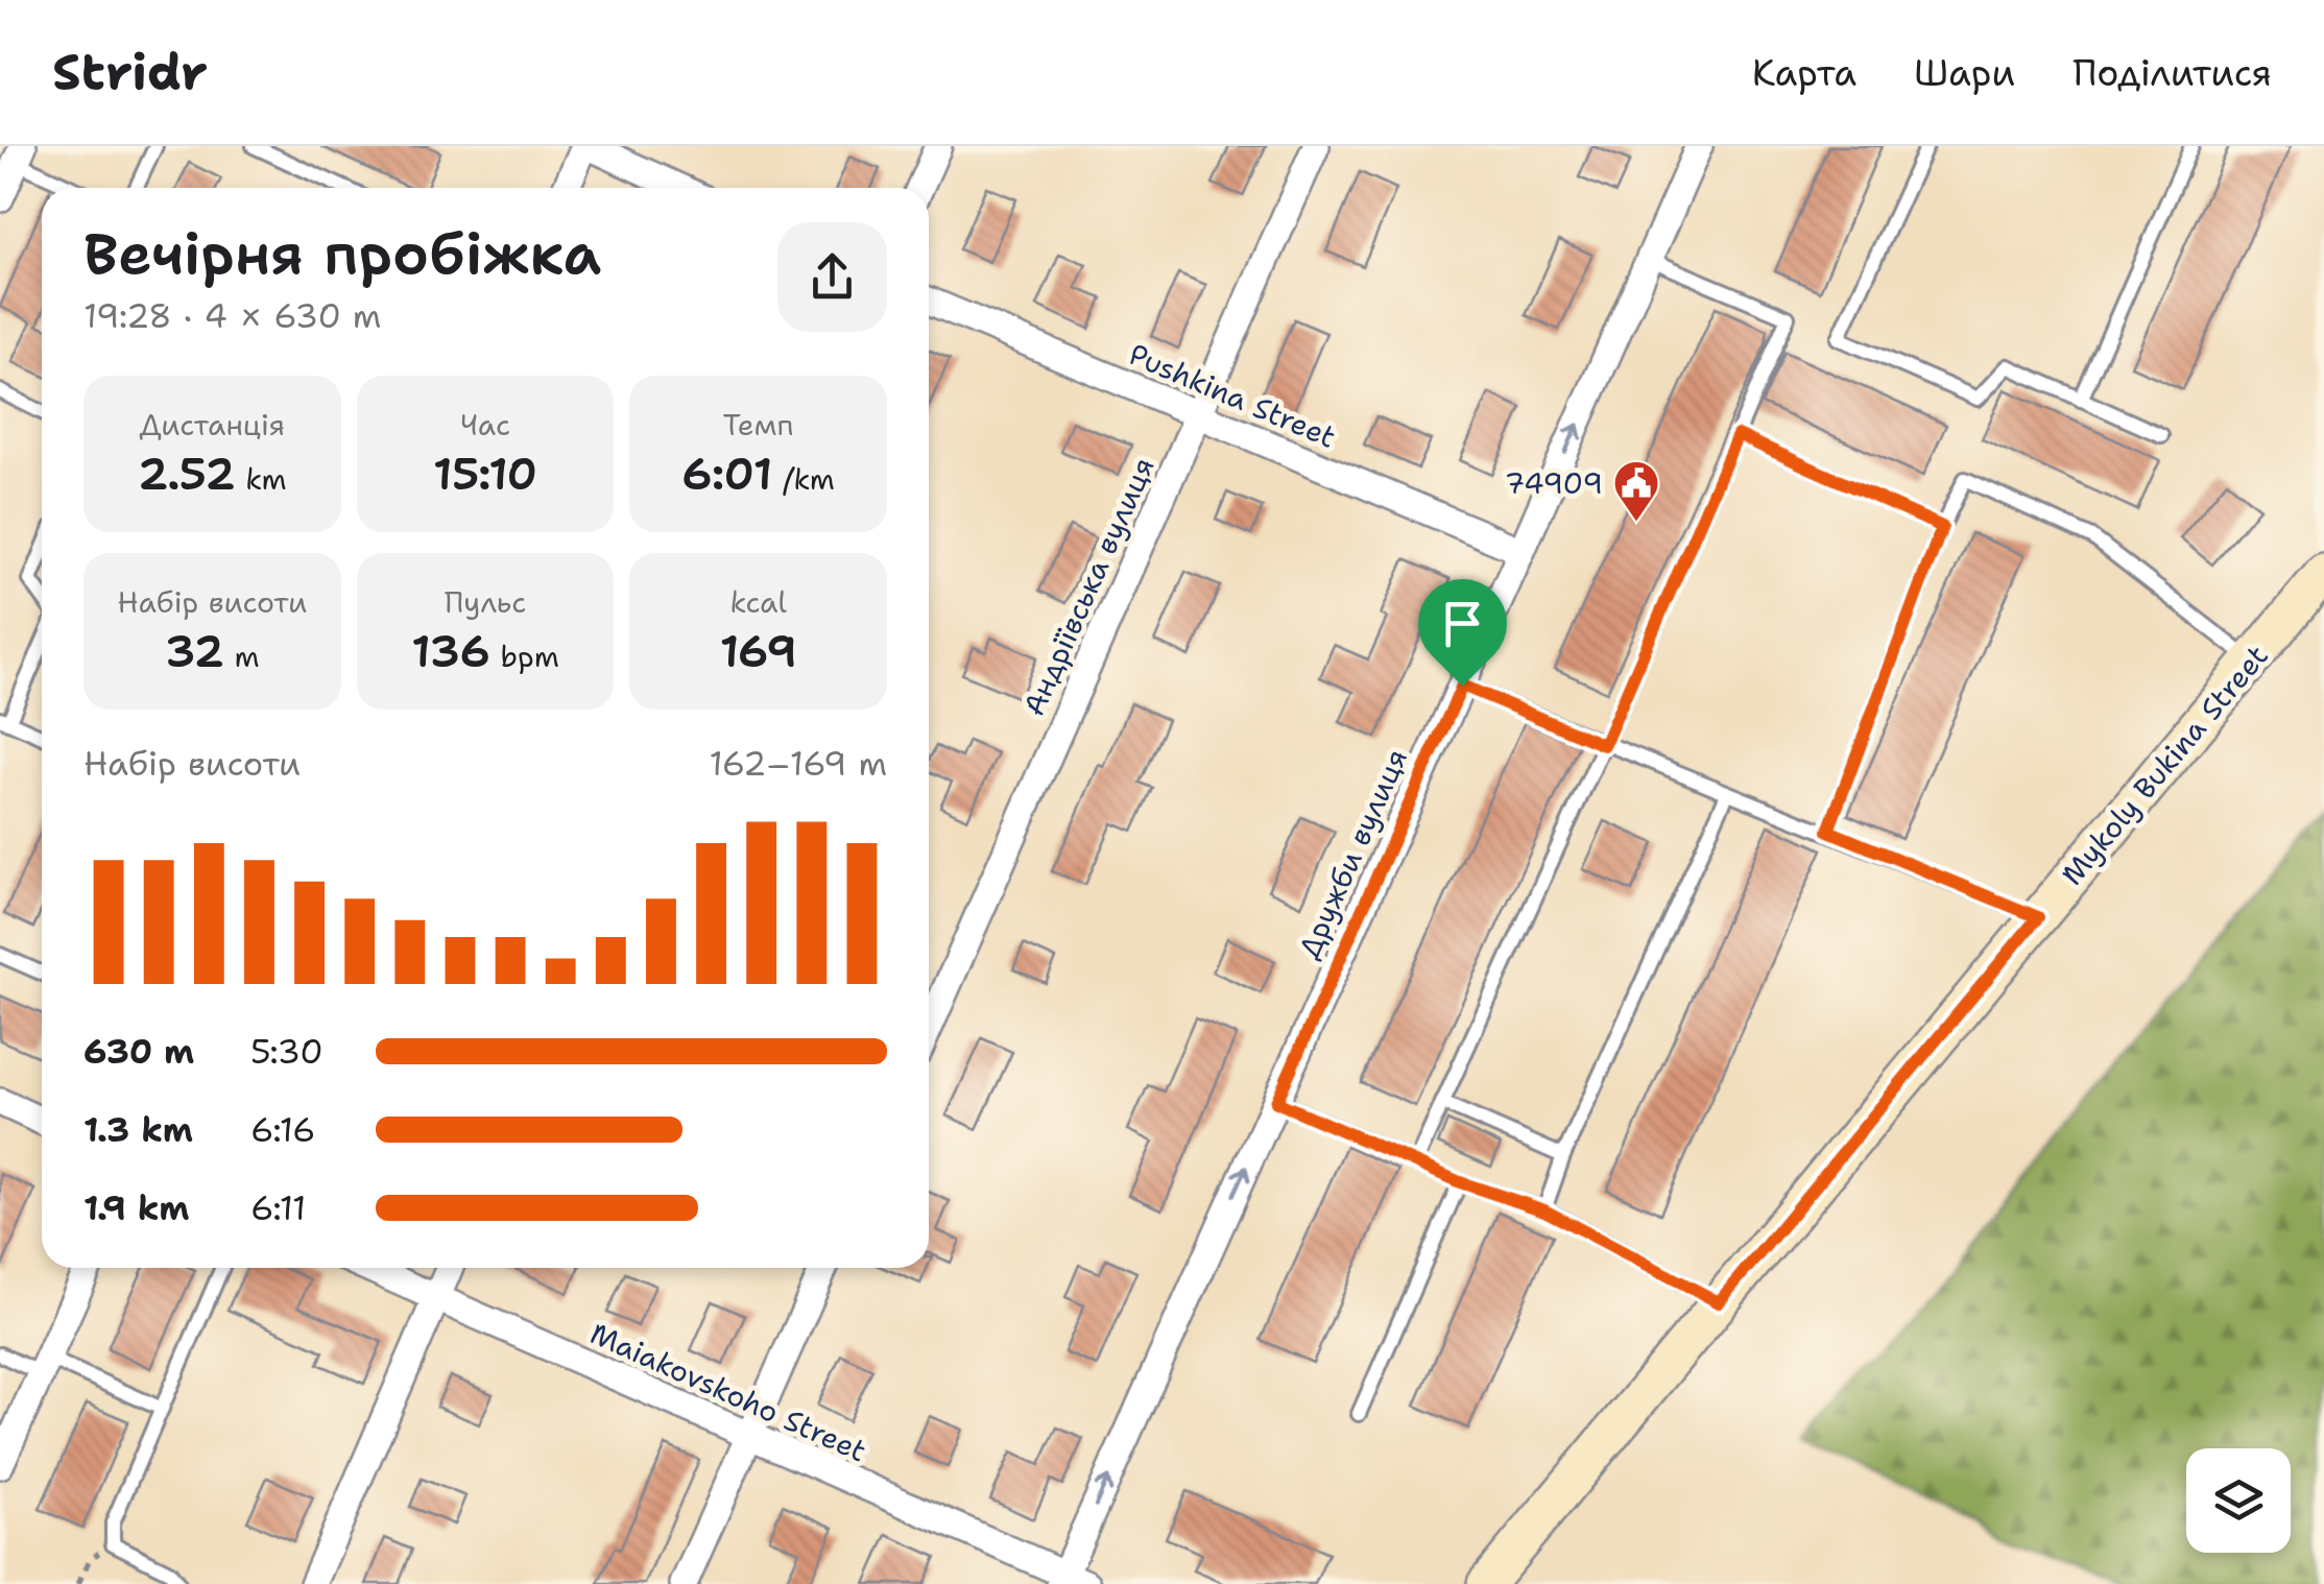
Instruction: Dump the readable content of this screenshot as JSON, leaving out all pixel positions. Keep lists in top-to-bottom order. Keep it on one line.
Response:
{"streets":{"street":["Pushkina Street","Андріївська вулиця","Mykoly Bukina Street","Дружби вулиця","Maiakovskoho Street"]},"crossings":[["Pushkina Street","Андріївська вулиця"],["Pushkina Street","Дружби вулиця"],["Дружби вулиця","Maiakovskoho Street"]],"one_way":["Дружби вулиця"],"places":{"public building":["74909"]},"page":{"header":"Stridr","nav":["Карта","Шари","Поділитися"],"heading":["Вечірня пробіжка","19:28 · 4 × 630 m"],"stats":[["Дистанція","2.52 km"],["Час","15:10"],["Темп","6:01 /km"],["Набір висоти","32 m"],["Пульс","136 bpm"],["kcal","169"]],"chart":["Набір висоти","162–169 m"],"list":[{"name":"630 m","note":"5:30"},{"name":"1.3 km","note":"6:16"},{"name":"1.9 km","note":"6:11"}]}}
